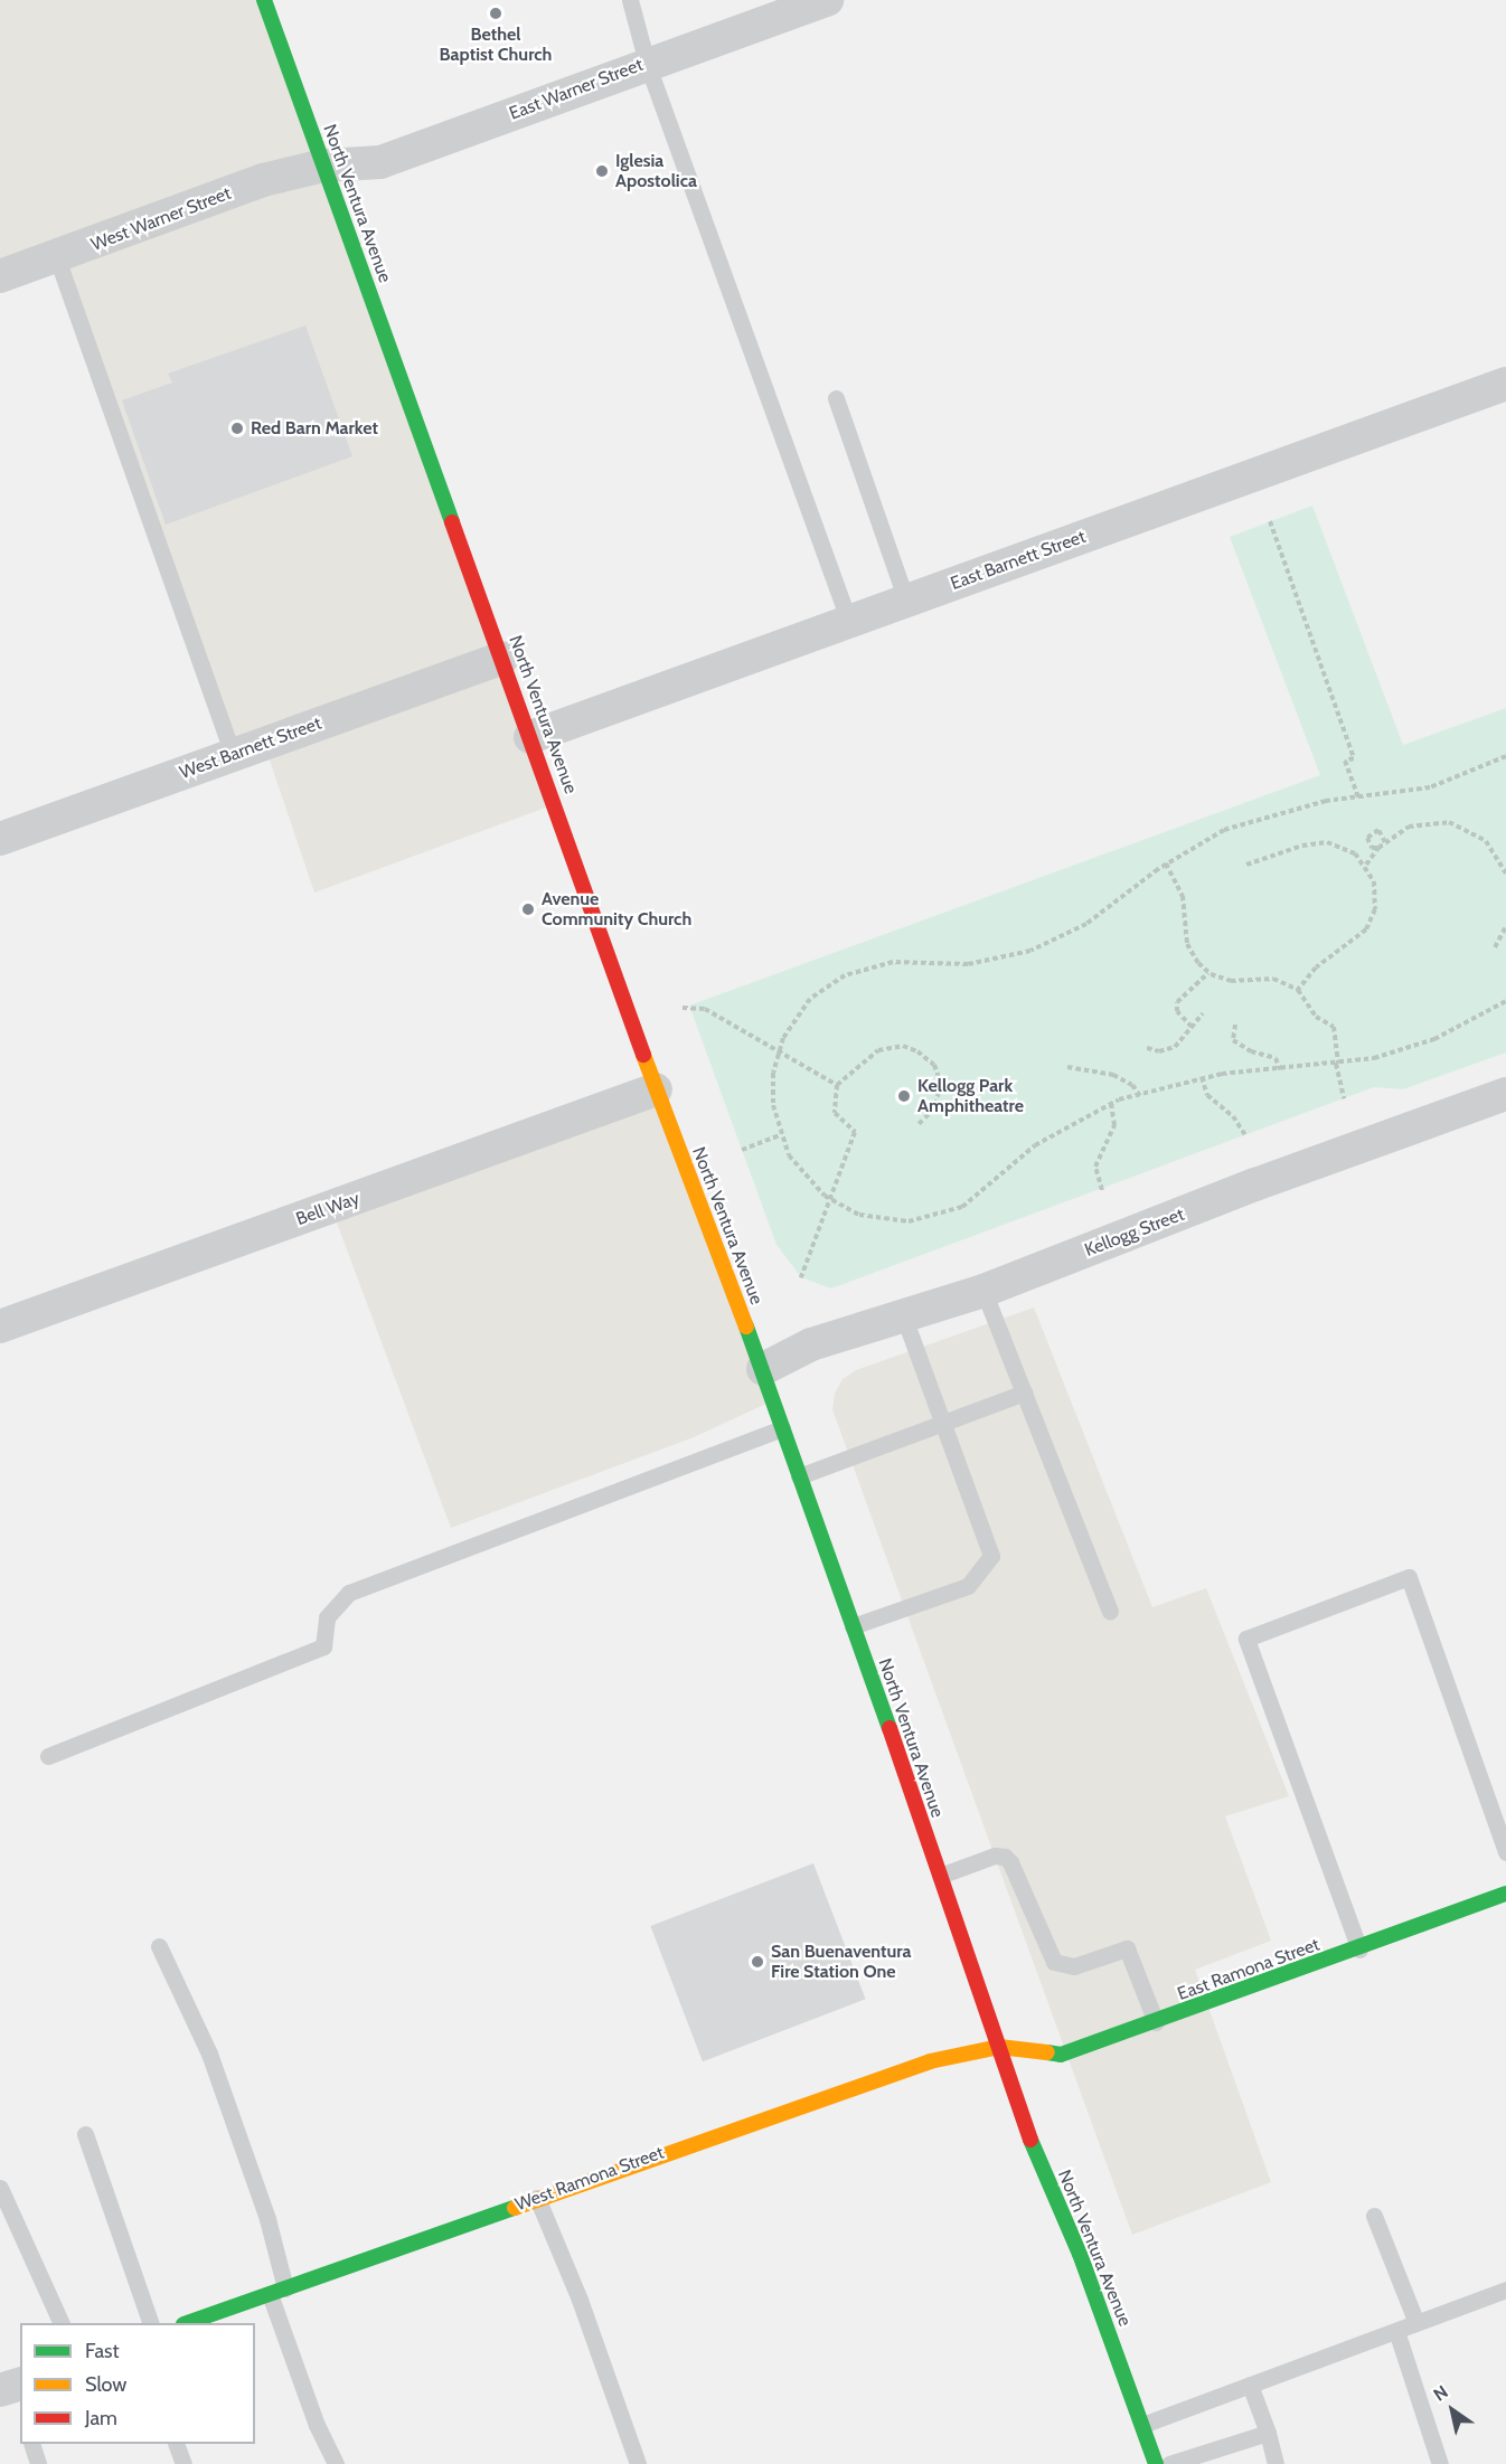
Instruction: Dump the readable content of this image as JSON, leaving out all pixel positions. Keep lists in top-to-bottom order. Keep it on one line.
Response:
{"streets":{"main road":["North Ventura Avenue","East Ramona Street","West Ramona Street"],"street":["East Warner Street","West Warner Street","East Barnett Street","West Barnett Street","Bell Way","Kellogg Street"]},"crossings":[["East Warner Street","North Ventura Avenue"],["East Warner Street","West Warner Street"],["North Ventura Avenue","West Warner Street"],["North Ventura Avenue","East Barnett Street"],["North Ventura Avenue","West Barnett Street"],["North Ventura Avenue","Bell Way"],["North Ventura Avenue","Kellogg Street"],["North Ventura Avenue","East Ramona Street"],["North Ventura Avenue","West Ramona Street"],["East Ramona Street","West Ramona Street"]],"places":["Bethel Baptist Church","Iglesia Apostolica","Red Barn Market","Avenue Community Church","Kellogg Park Amphitheatre","San Buenaventura Fire Station One"],"legend":["Fast","Slow","Jam"],"north":"top left"}
